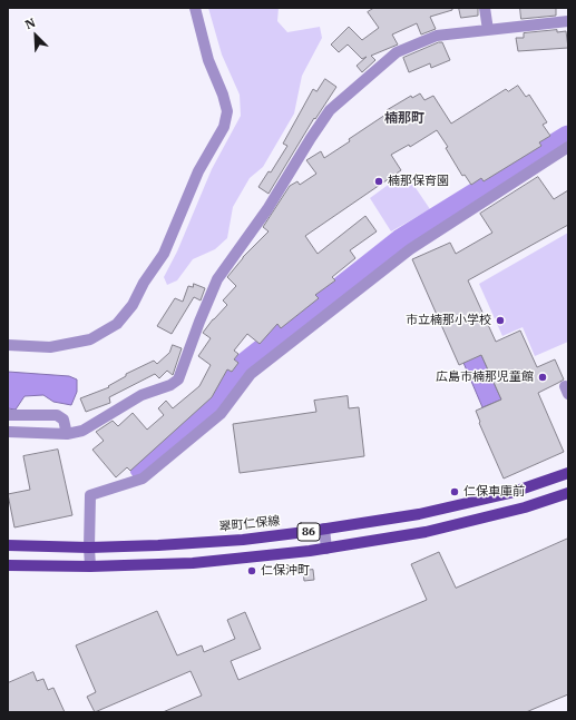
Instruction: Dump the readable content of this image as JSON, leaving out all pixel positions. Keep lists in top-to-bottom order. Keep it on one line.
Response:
{"streets":{"main road":["翠町仁保線","86"]},"districts":["楠那町"],"places":["楠那保育園","市立楠那小学校","広島市楠那児童館","仁保車庫前","仁保沖町"],"north":"top left"}
